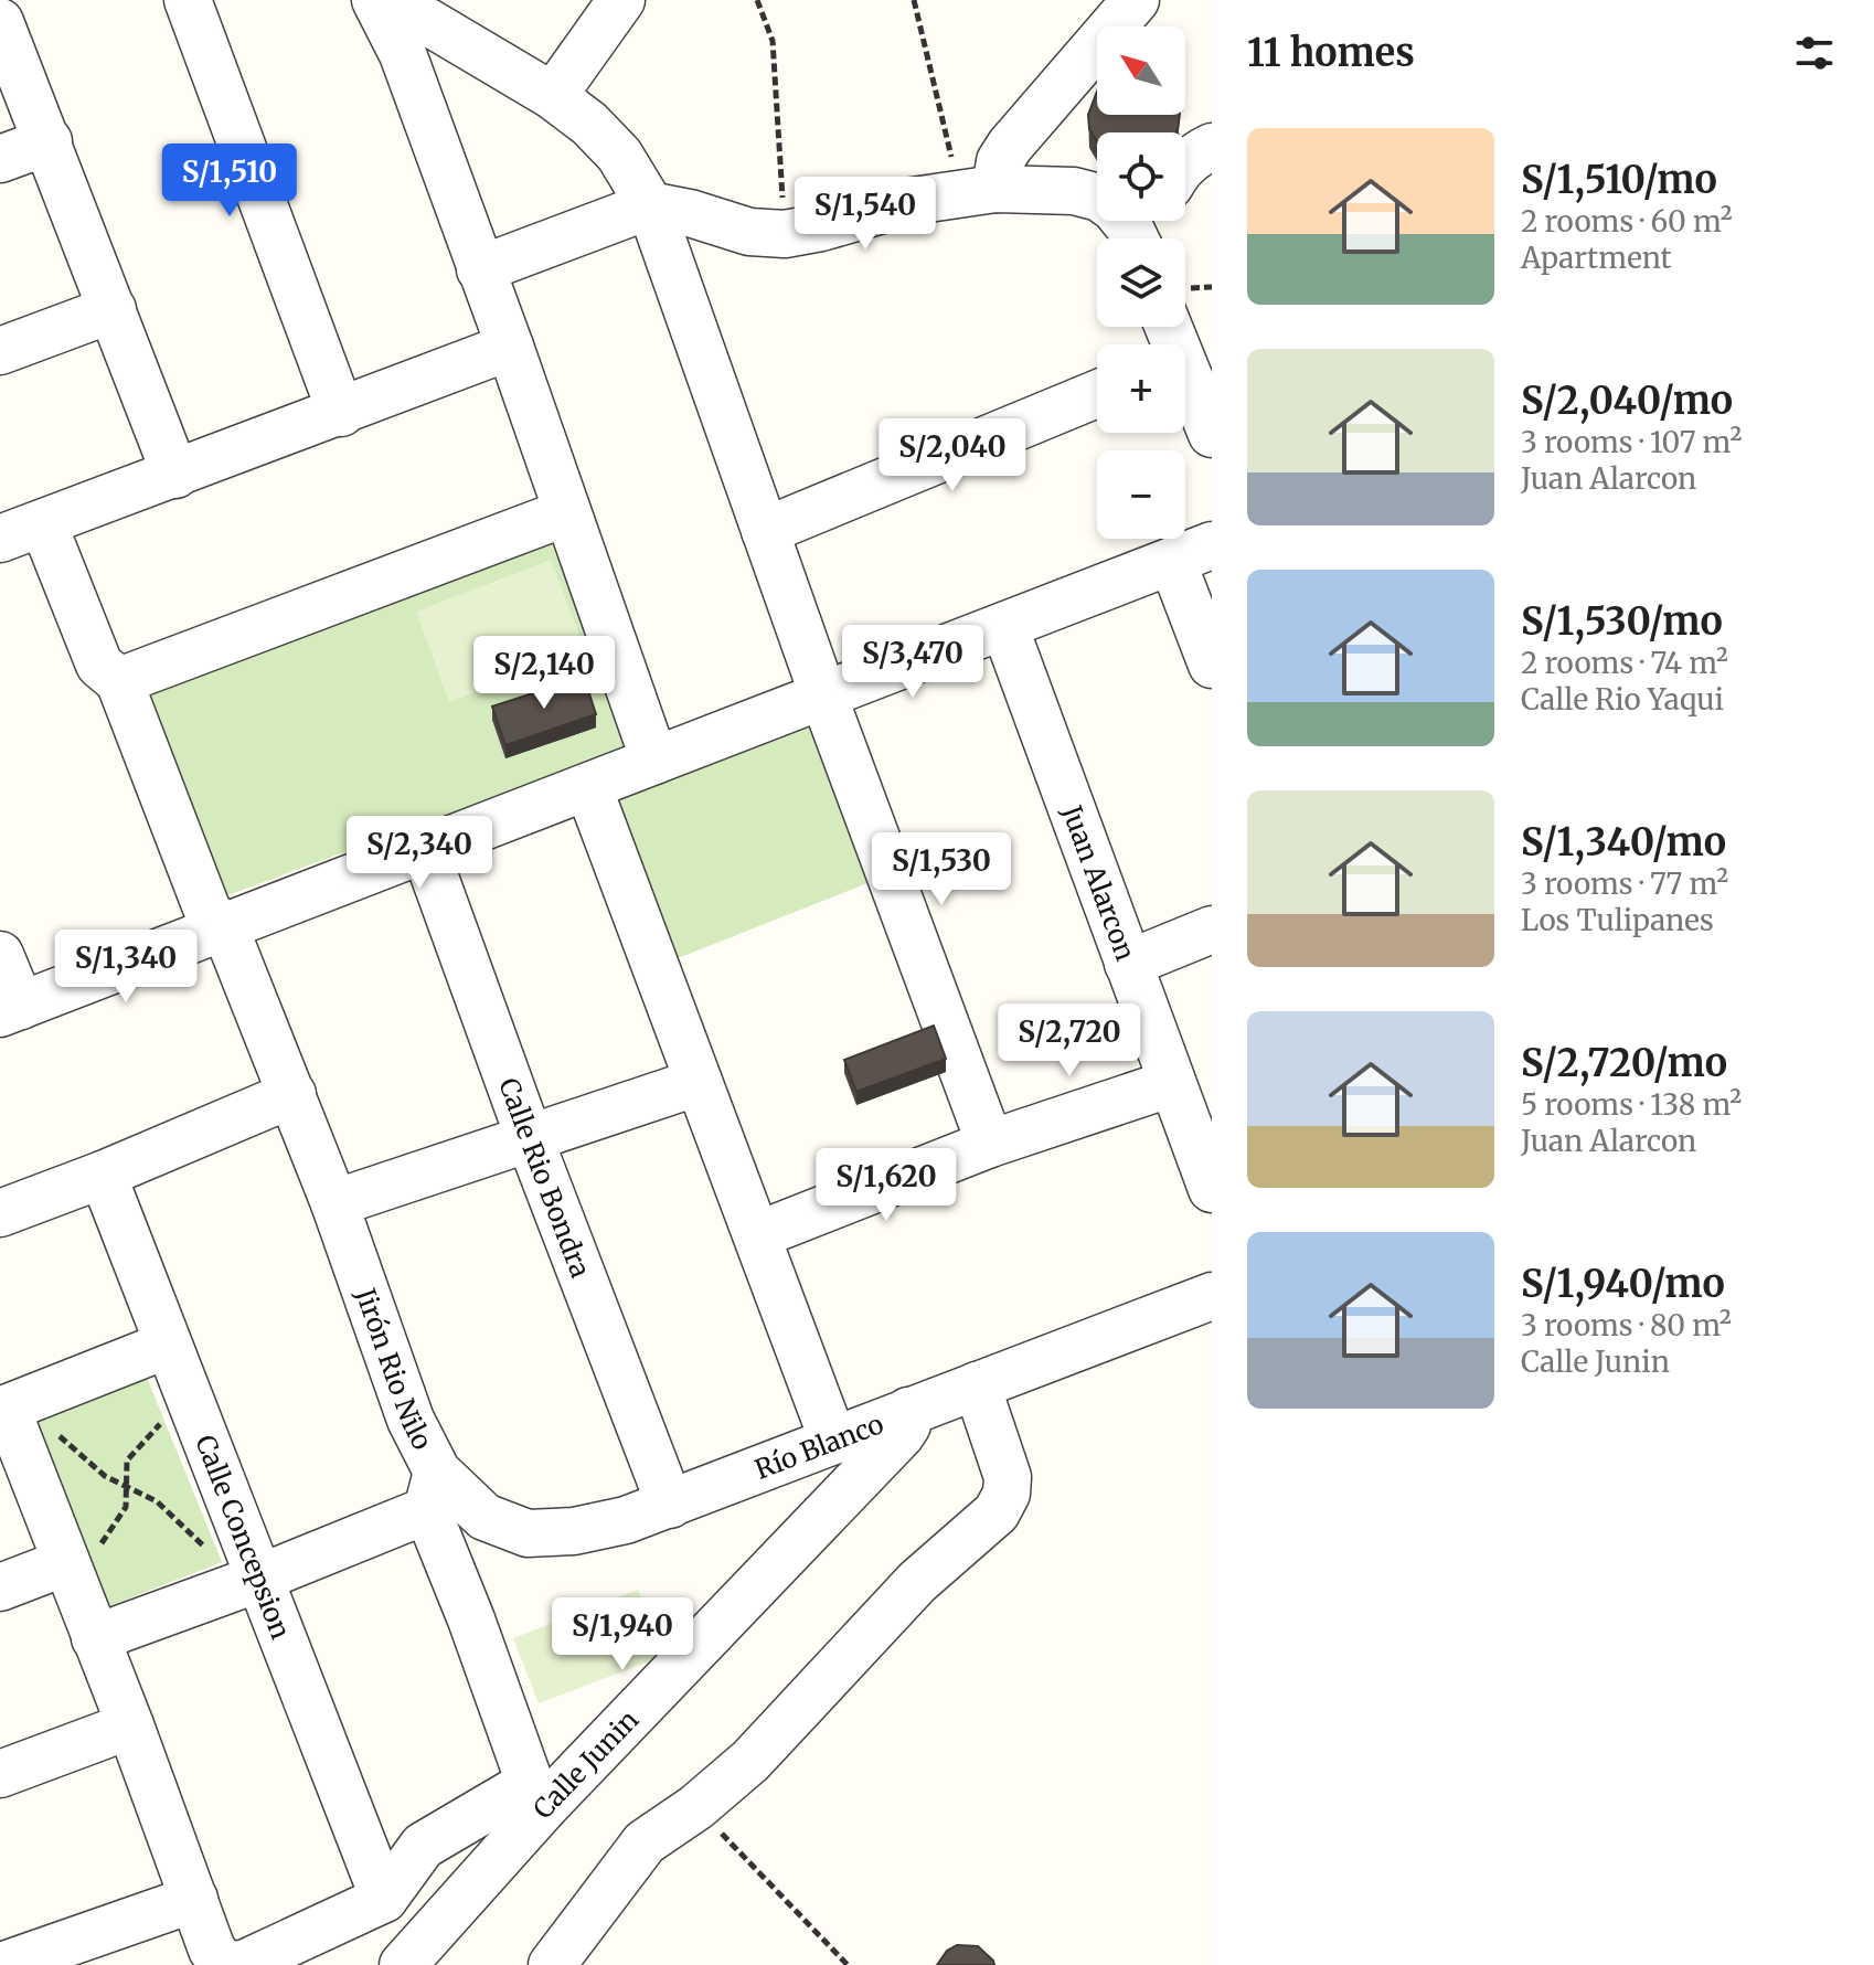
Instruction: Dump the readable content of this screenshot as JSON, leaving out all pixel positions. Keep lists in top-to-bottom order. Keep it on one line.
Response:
{"streets":{"street":["Juan Alarcon","Calle Rio Bondra","Jirón Rio Nilo","Río Blanco","Calle Concepsion","Calle Junin"]},"crossings":[["Calle Rio Bondra","Río Blanco"],["Jirón Rio Nilo","Río Blanco"],["Jirón Rio Nilo","Calle Junin"],["Río Blanco","Calle Junin"]],"north":"top left","page":{"heading":"11 homes","map_buttons":["+","−"],"list":[{"name":"S/1,510/mo","note":"2 rooms · 60 m² · Apartment"},{"name":"S/2,040/mo","note":"3 rooms · 107 m² · Juan Alarcon"},{"name":"S/1,530/mo","note":"2 rooms · 74 m² · Calle Rio Yaqui"},{"name":"S/1,340/mo","note":"3 rooms · 77 m² · Los Tulipanes"},{"name":"S/2,720/mo","note":"5 rooms · 138 m² · Juan Alarcon"},{"name":"S/1,940/mo","note":"3 rooms · 80 m² · Calle Junin"}],"price":["S/1,510","S/1,540","S/2,040","S/3,470","S/2,140","S/2,340","S/1,530","S/1,340","S/2,720","S/1,620","S/1,940"]}}
